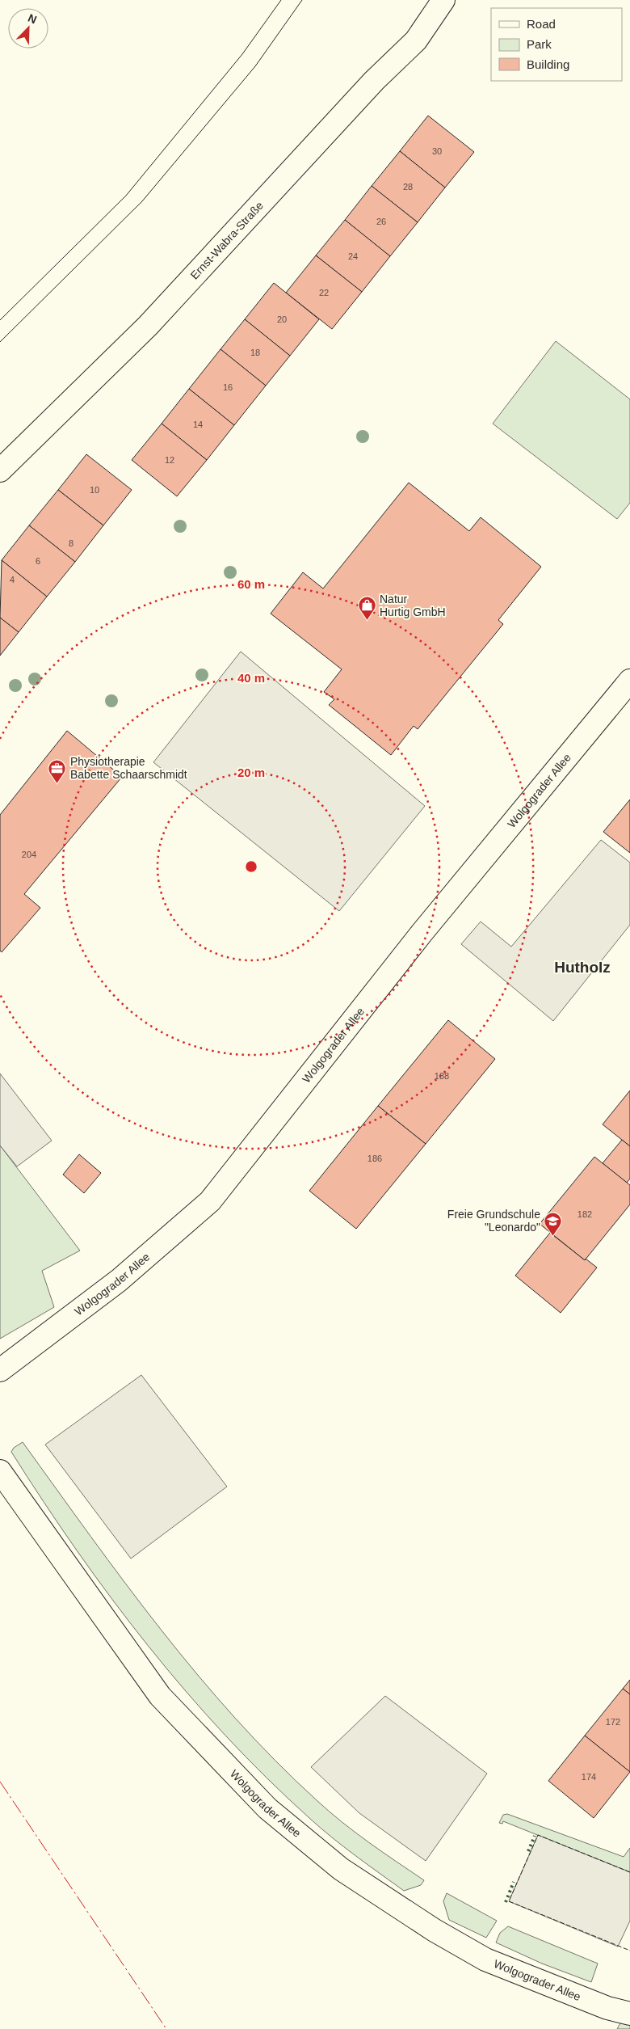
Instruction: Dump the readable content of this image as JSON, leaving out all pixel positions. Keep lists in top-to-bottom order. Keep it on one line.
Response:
{"streets":{"street":["Ernst-Wabra-Straße","Wolgograder Allee"]},"districts":["Hutholz"],"places":{"shop":["Natur Hurtig GmbH"],"office":["Physiotherapie Babette Schaarschmidt"],"school or university":["Freie Grundschule \"Leonardo\""]},"house_numbers":["30","28","26","24","22","20","18","16","14","12","10","8","6","4","204","188","186","182","172","174"],"legend":["Road","Park","Building"],"north":"top right","rings":["60 m","40 m","20 m"]}
